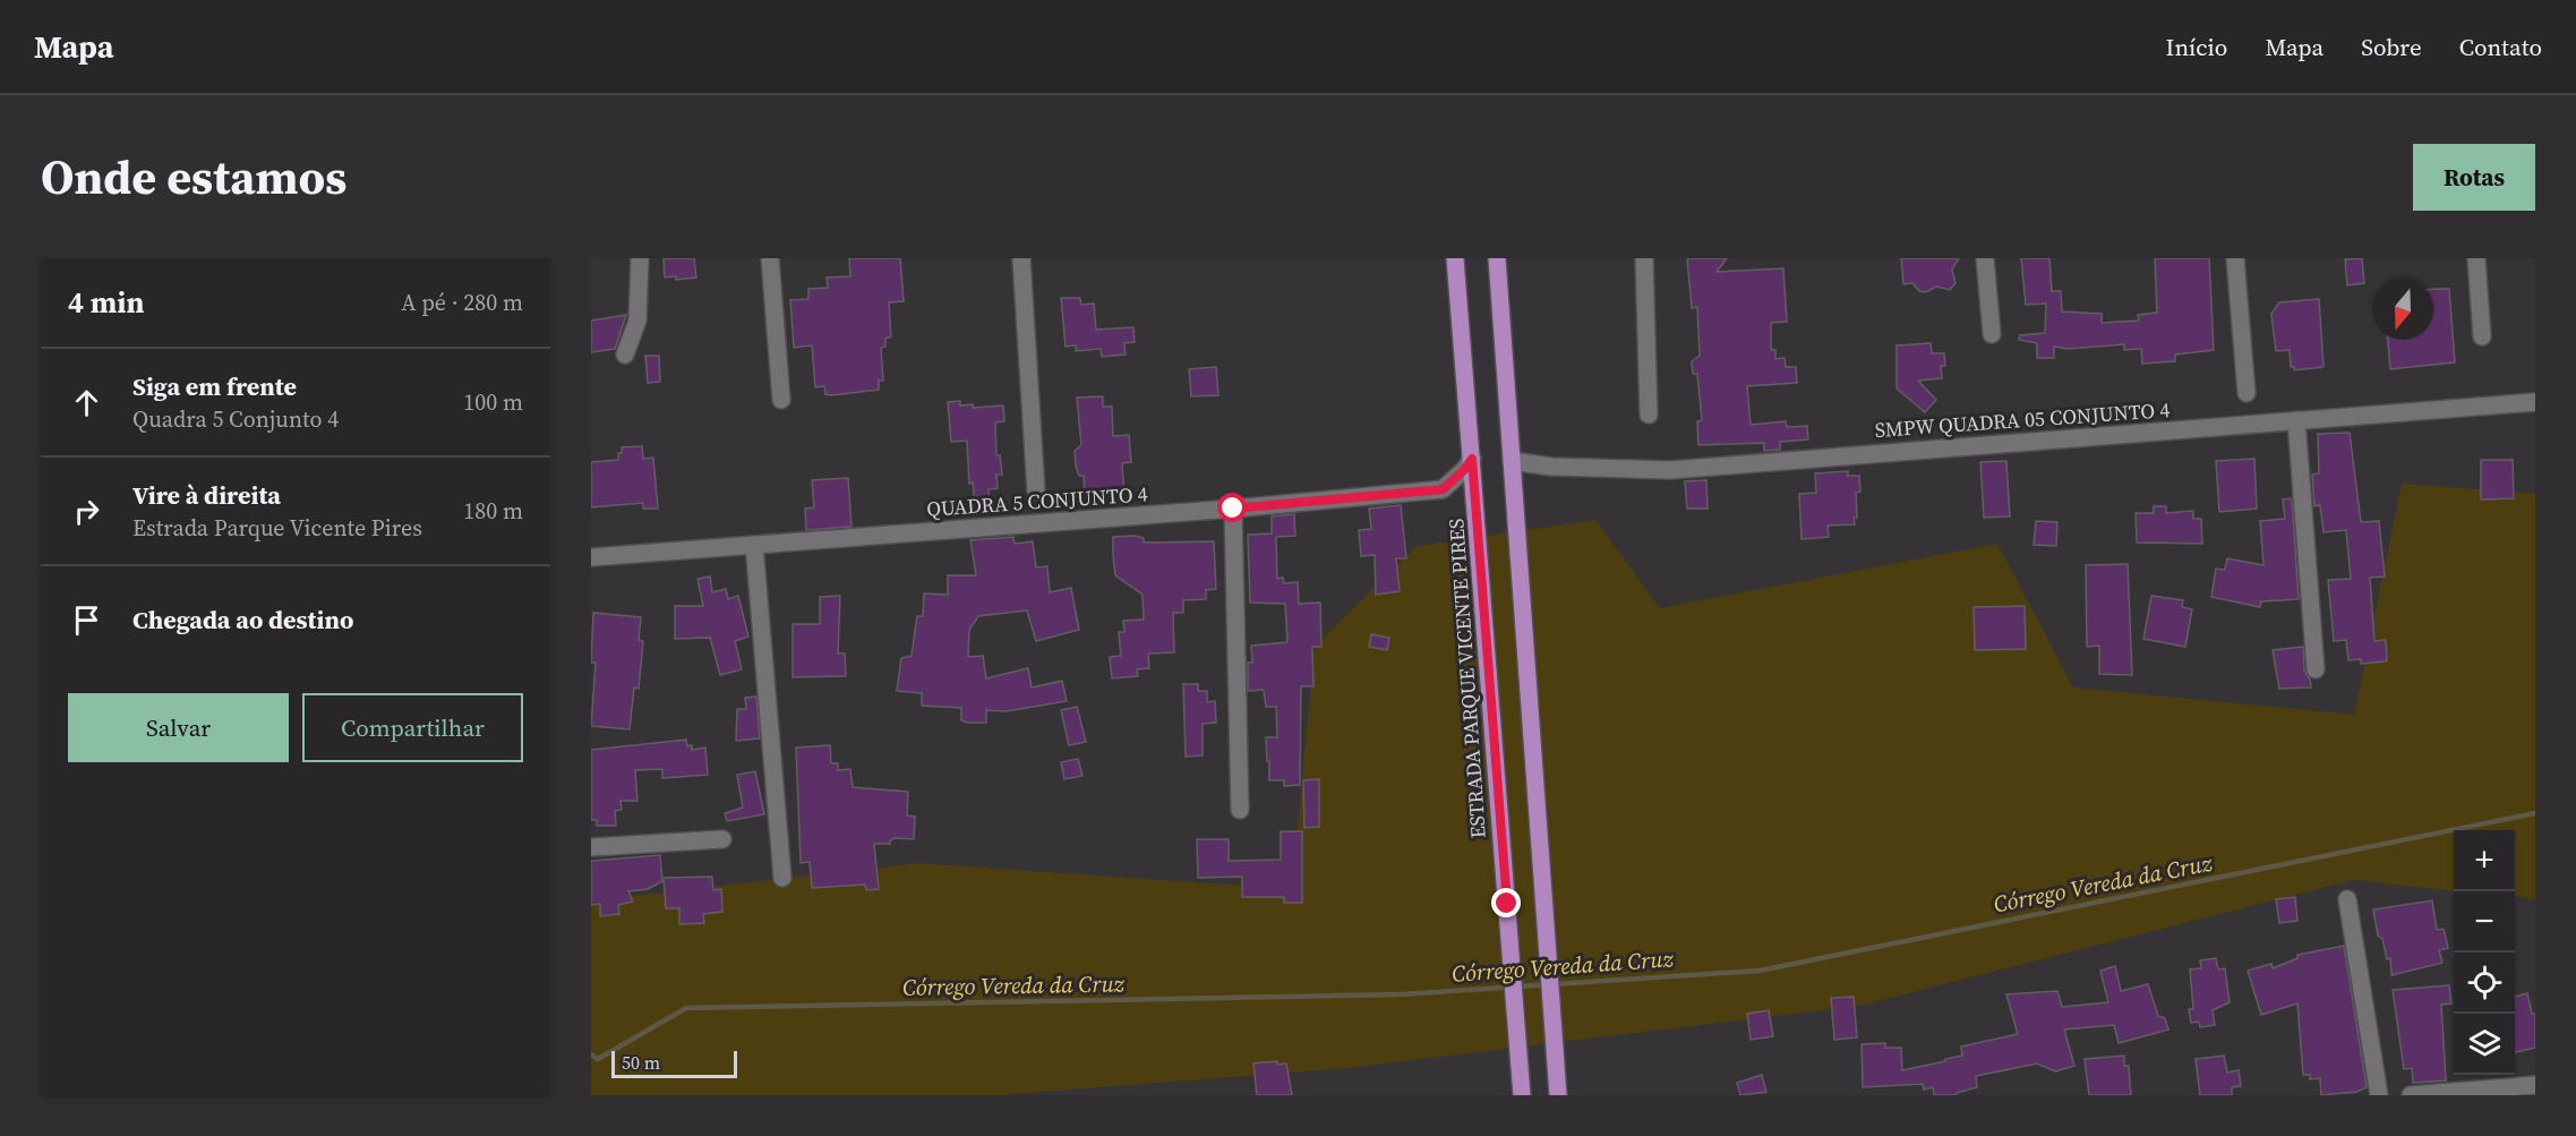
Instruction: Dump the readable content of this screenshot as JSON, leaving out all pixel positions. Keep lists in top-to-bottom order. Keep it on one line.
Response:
{"streets":{"main road":["ESTRADA PARQUE VICENTE PIRES"],"street":["SMPW QUADRA 05 CONJUNTO 4","QUADRA 5 CONJUNTO 4"]},"crossings":[["QUADRA 5 CONJUNTO 4","ESTRADA PARQUE VICENTE PIRES"]],"water":["Córrego Vereda da Cruz"],"scale_bar":"50 m","north":"bottom","page":{"header":"Mapa","nav":["Início","Mapa","Sobre","Contato"],"title":"Onde estamos","buttons":["Rotas",["Salvar","Compartilhar"]],"heading":["4 min","A pé · 280 m"],"list":[["Siga em frente","Quadra 5 Conjunto 4","100 m"],["Vire à direita","Estrada Parque Vicente Pires","180 m"],"Chegada ao destino"],"map_buttons":["+","−"],"scale":"50 m"}}
